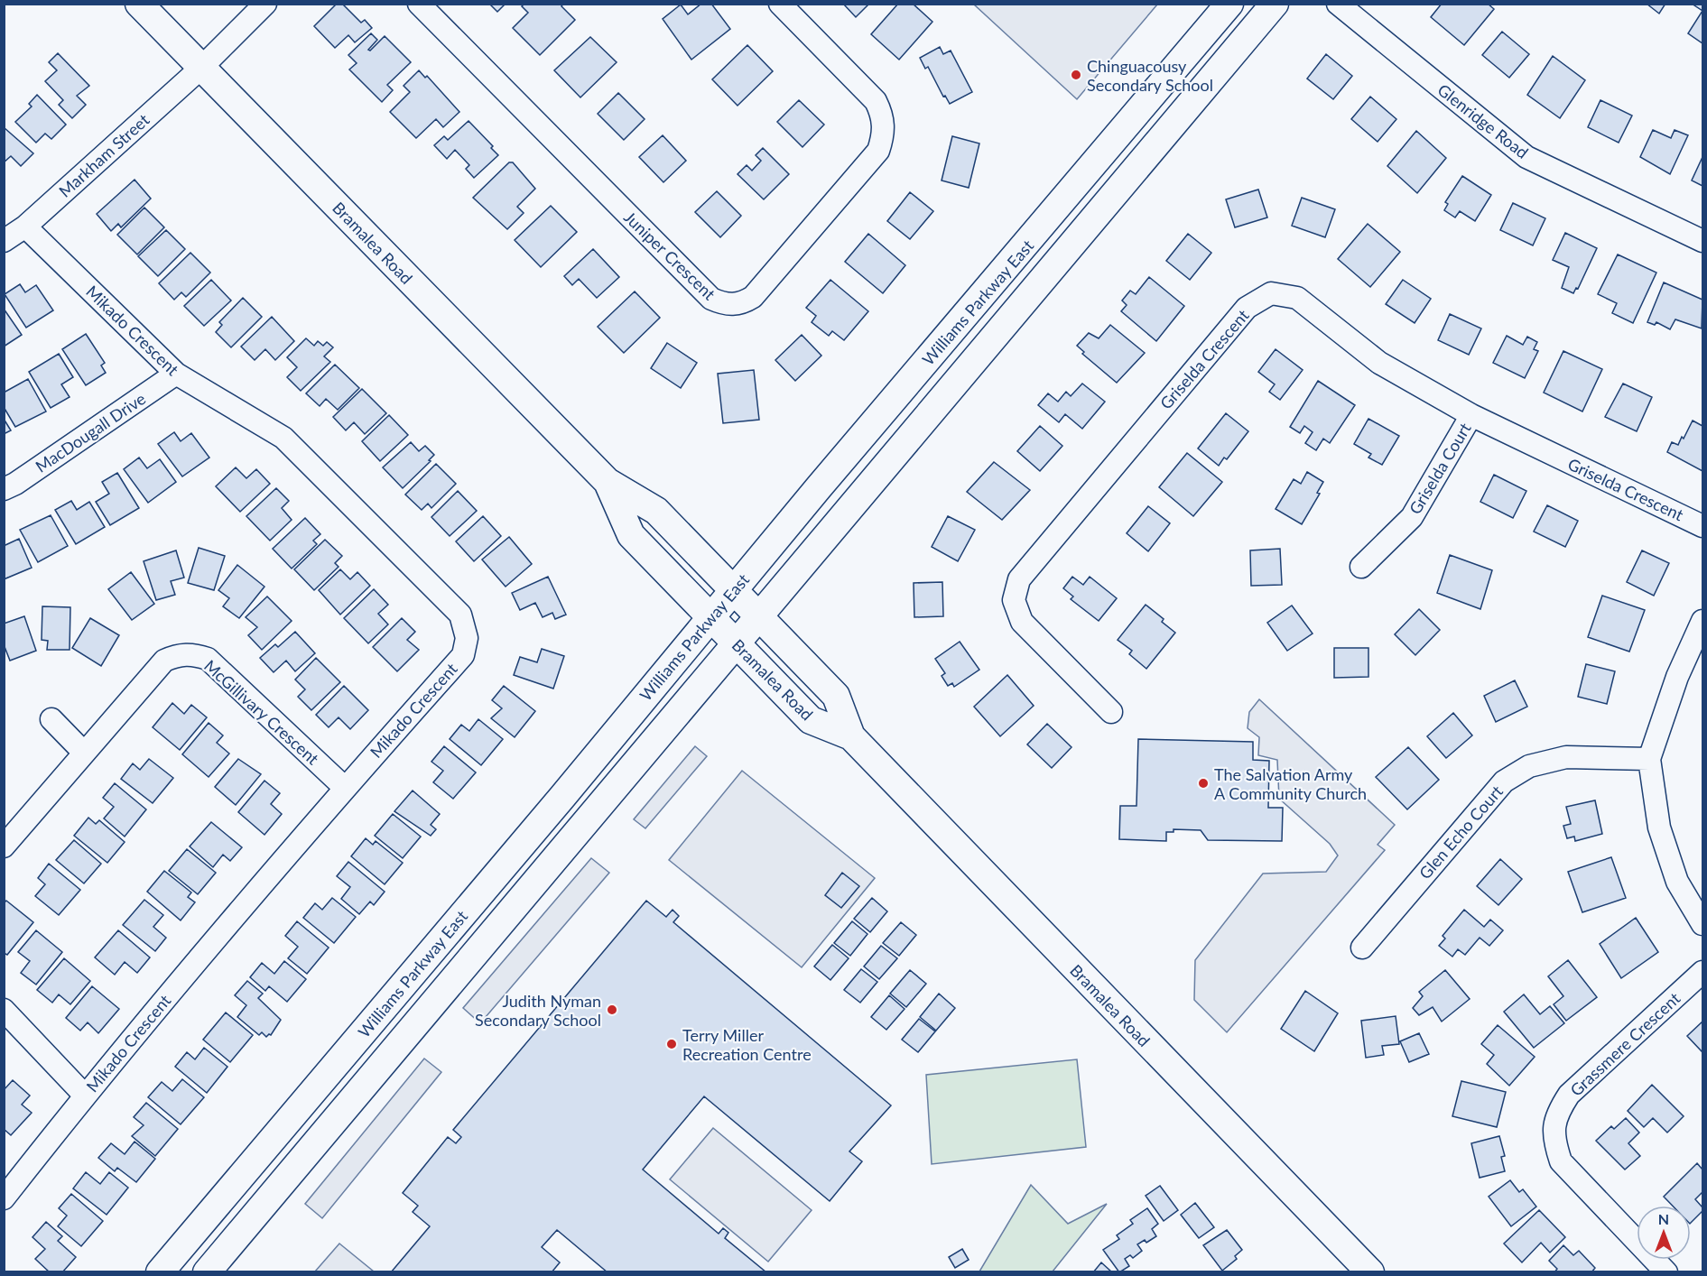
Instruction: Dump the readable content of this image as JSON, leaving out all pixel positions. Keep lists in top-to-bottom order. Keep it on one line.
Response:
{"streets":{"main road":["Bramalea Road","Williams Parkway East"],"street":["Glenridge Road","Markham Street","Juniper Crescent","Mikado Crescent","Griselda Crescent","MacDougall Drive","Griselda Court","McGillivary Crescent","Glen Echo Court","Grassmere Crescent"]},"crossings":[["Markham Street","Bramalea Road"],["Markham Street","Mikado Crescent"],["Bramalea Road","Williams Parkway East"],["Mikado Crescent","MacDougall Drive"],["Mikado Crescent","McGillivary Crescent"],["Griselda Crescent","Griselda Court"]],"places":["Chinguacousy Secondary School","The Salvation Army A Community Church","Judith Nyman Secondary School","Terry Miller Recreation Centre"],"north":"top"}
